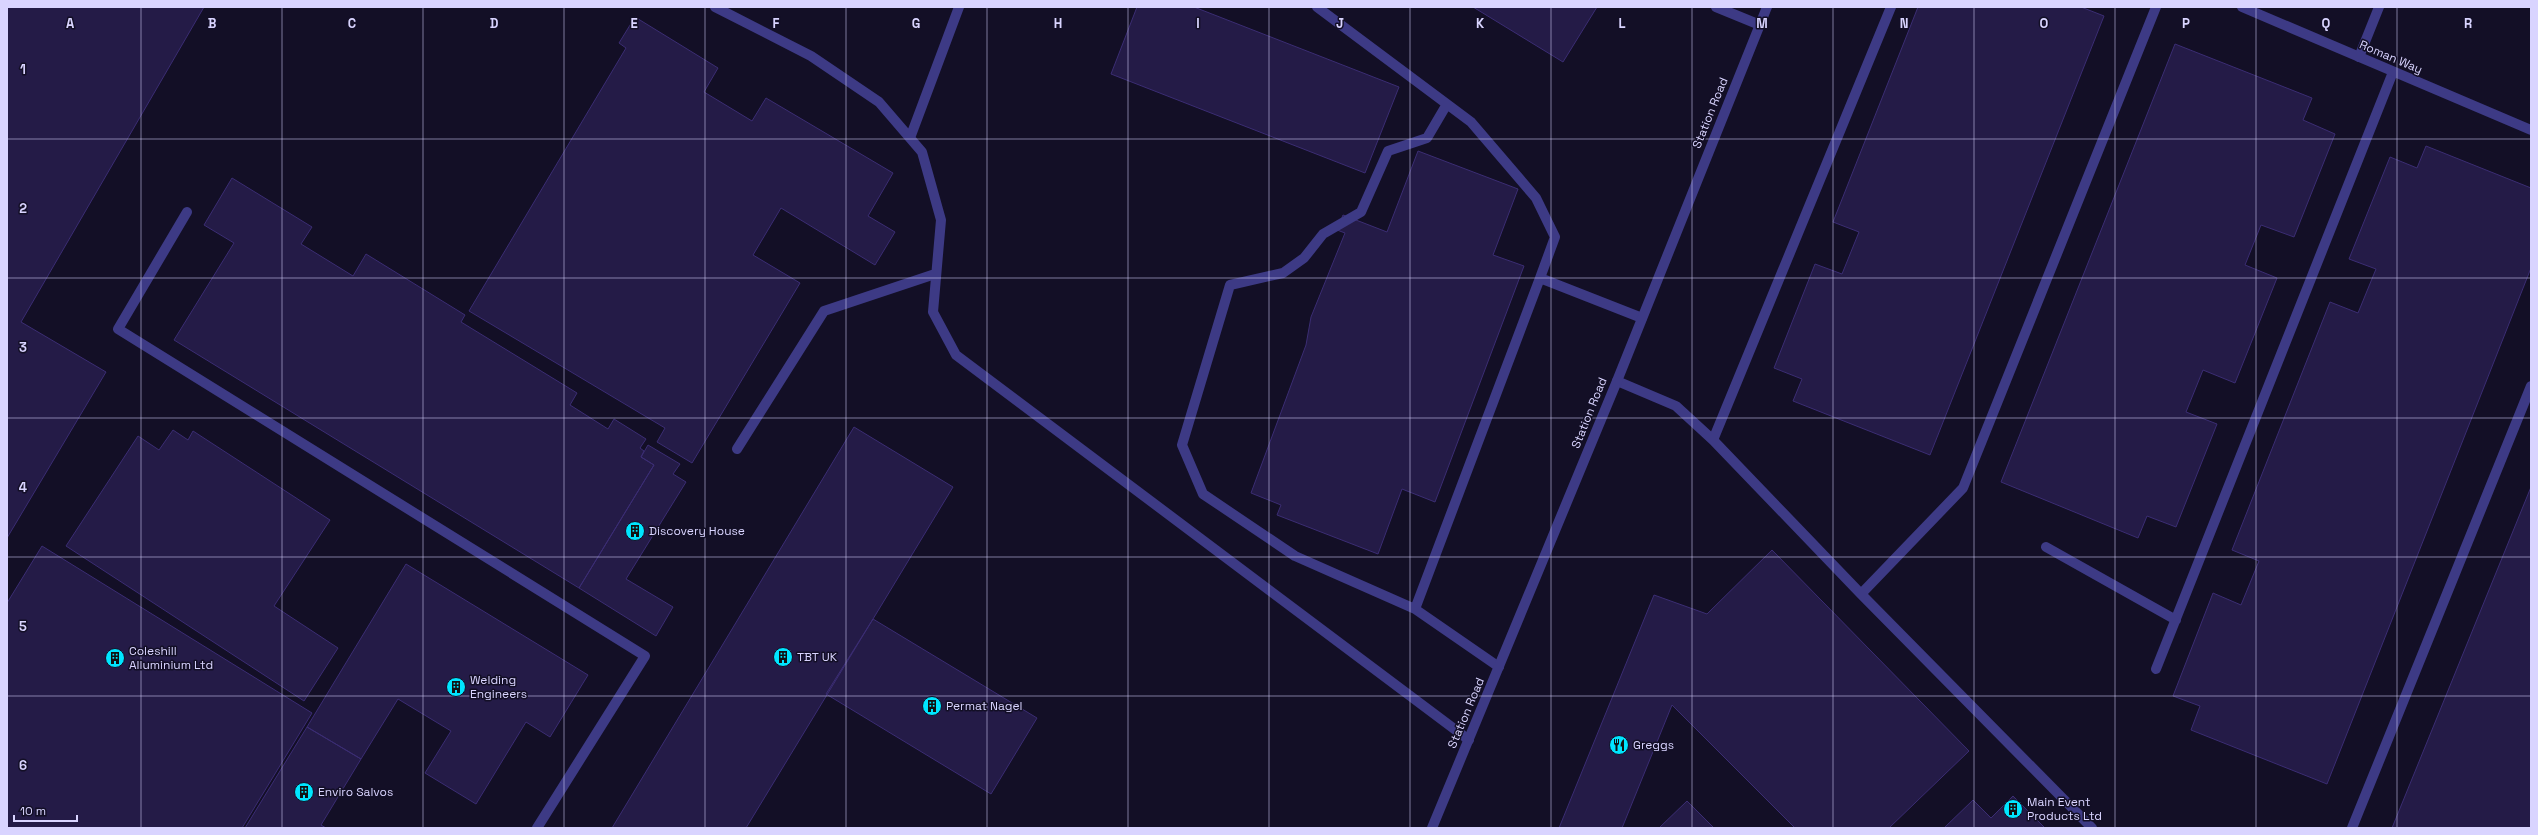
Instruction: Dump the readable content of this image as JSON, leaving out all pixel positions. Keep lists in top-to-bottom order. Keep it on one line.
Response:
{"streets":{"street":["Roman Way","Station Road"]},"places":{"building":["Discovery House","TBT UK","Coleshill Alluminium Ltd","Welding Engineers","Permat Nagel","Enviro Salvos","Main Event Products Ltd"],"restaurant":["Greggs"]},"scale_bar":"10 m","grid":{"columns":["A","B","C","D","E","F","G","H","I","J","K","L","M","N","O","P","Q","R"],"rows":["1","2","3","4","5","6"]}}
